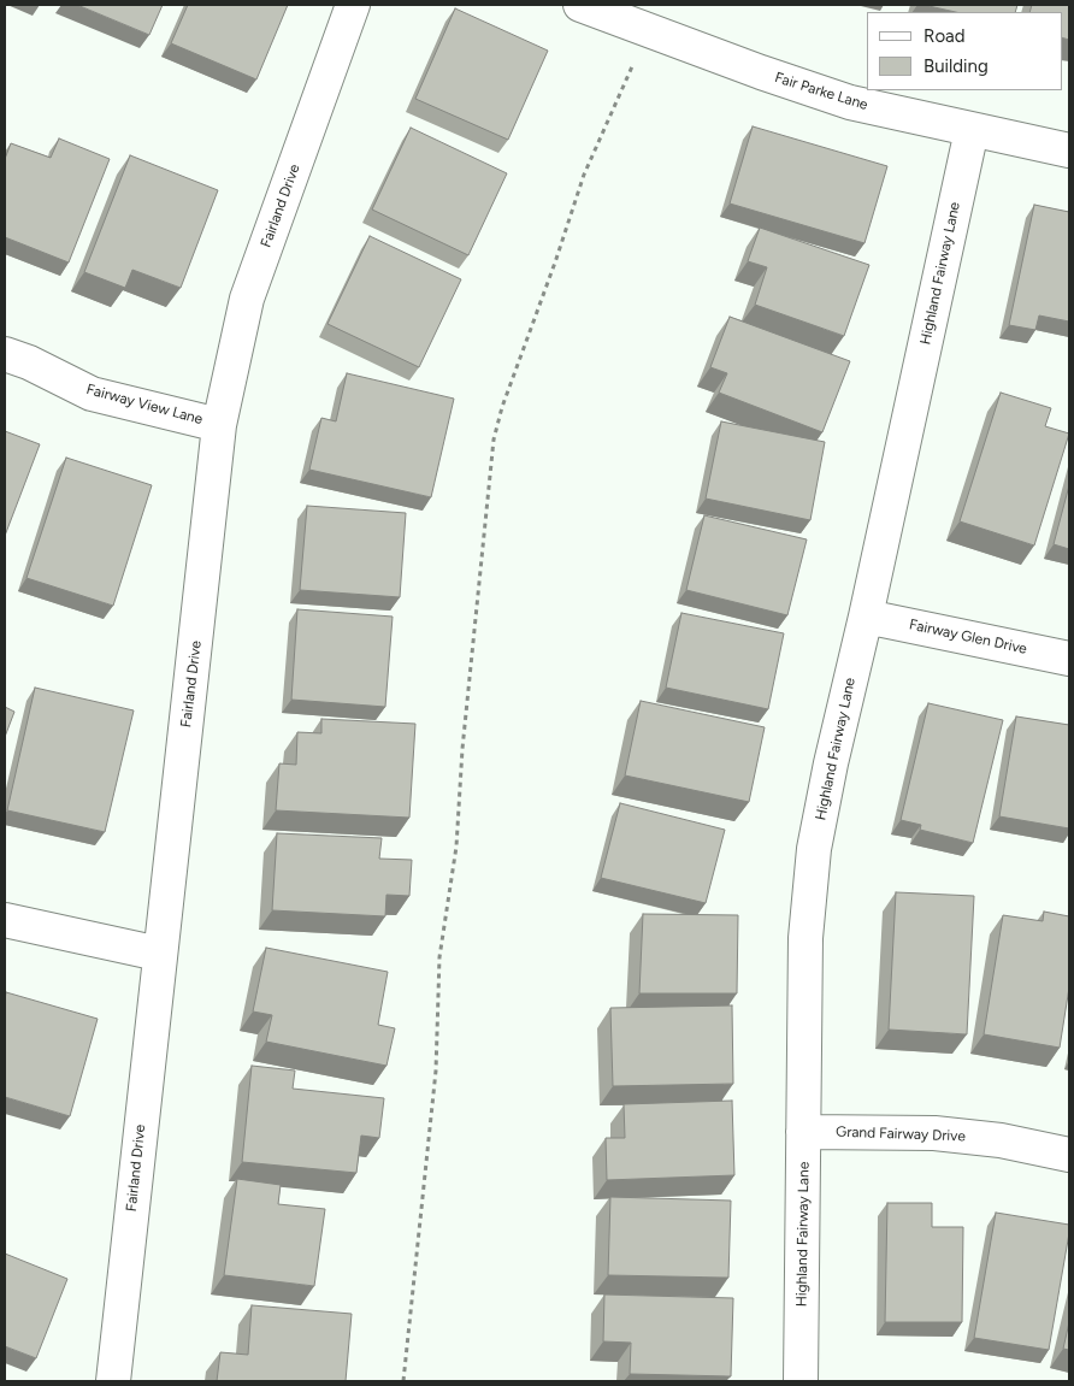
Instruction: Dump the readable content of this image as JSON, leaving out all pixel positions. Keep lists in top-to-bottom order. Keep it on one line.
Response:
{"streets":{"street":["Fair Parke Lane","Fairland Drive","Highland Fairway Lane","Fairway View Lane","Fairway Glen Drive","Grand Fairway Drive"]},"crossings":[["Fair Parke Lane","Highland Fairway Lane"],["Fairland Drive","Fairway View Lane"],["Highland Fairway Lane","Fairway Glen Drive"],["Highland Fairway Lane","Grand Fairway Drive"]],"legend":["Road","Building"]}
